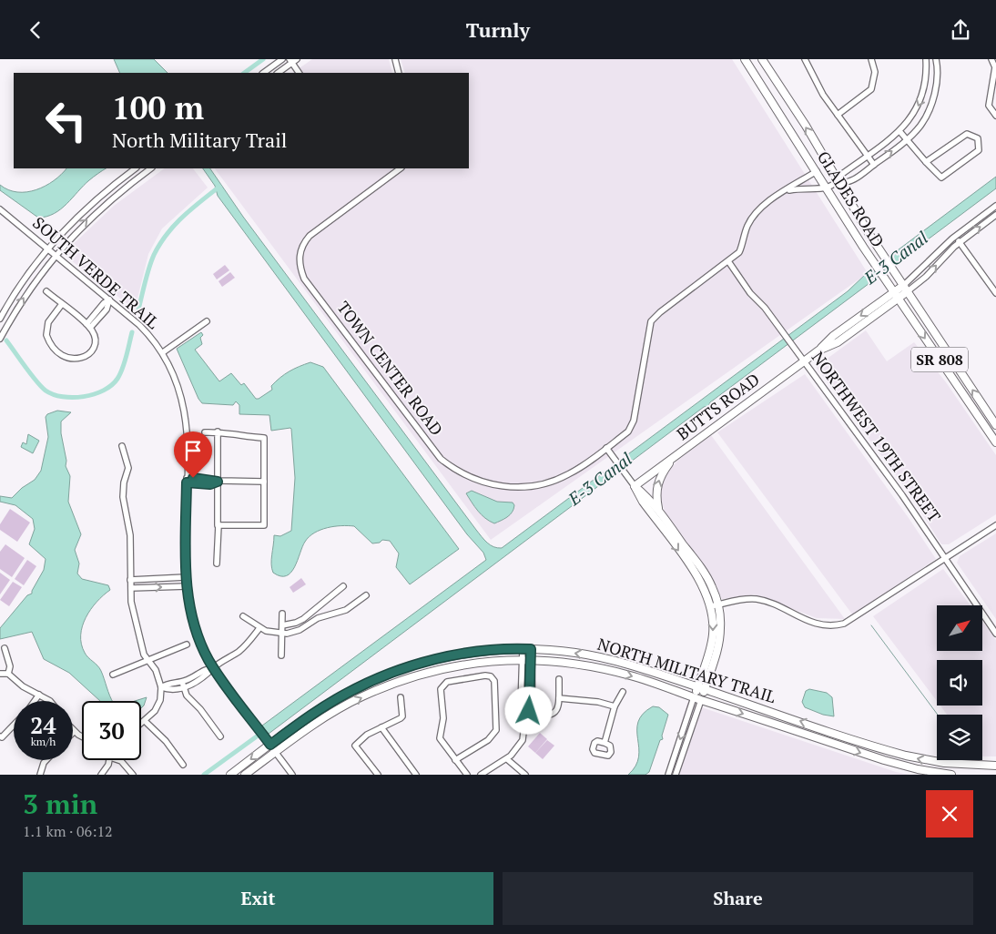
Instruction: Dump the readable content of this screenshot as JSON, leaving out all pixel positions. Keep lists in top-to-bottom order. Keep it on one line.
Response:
{"streets":{"main road":["GLADES ROAD","SR 808","BUTTS ROAD","NORTH MILITARY TRAIL"],"street":["SOUTH VERDE TRAIL","TOWN CENTER ROAD","NORTHWEST 19TH STREET"]},"crossings":[["GLADES ROAD","TOWN CENTER ROAD"],["GLADES ROAD","BUTTS ROAD"],["SOUTH VERDE TRAIL","NORTH MILITARY TRAIL"],["TOWN CENTER ROAD","NORTHWEST 19TH STREET"],["BUTTS ROAD","NORTHWEST 19TH STREET"]],"water":["E-3 Canal"],"north":"top right","page":{"header":"Turnly","turn":["100 m","North Military Trail"],"speed":"24 km/h","limit":"30","heading":["3 min","1.1 km · 06:12"],"buttons":["Exit","Share"]}}
